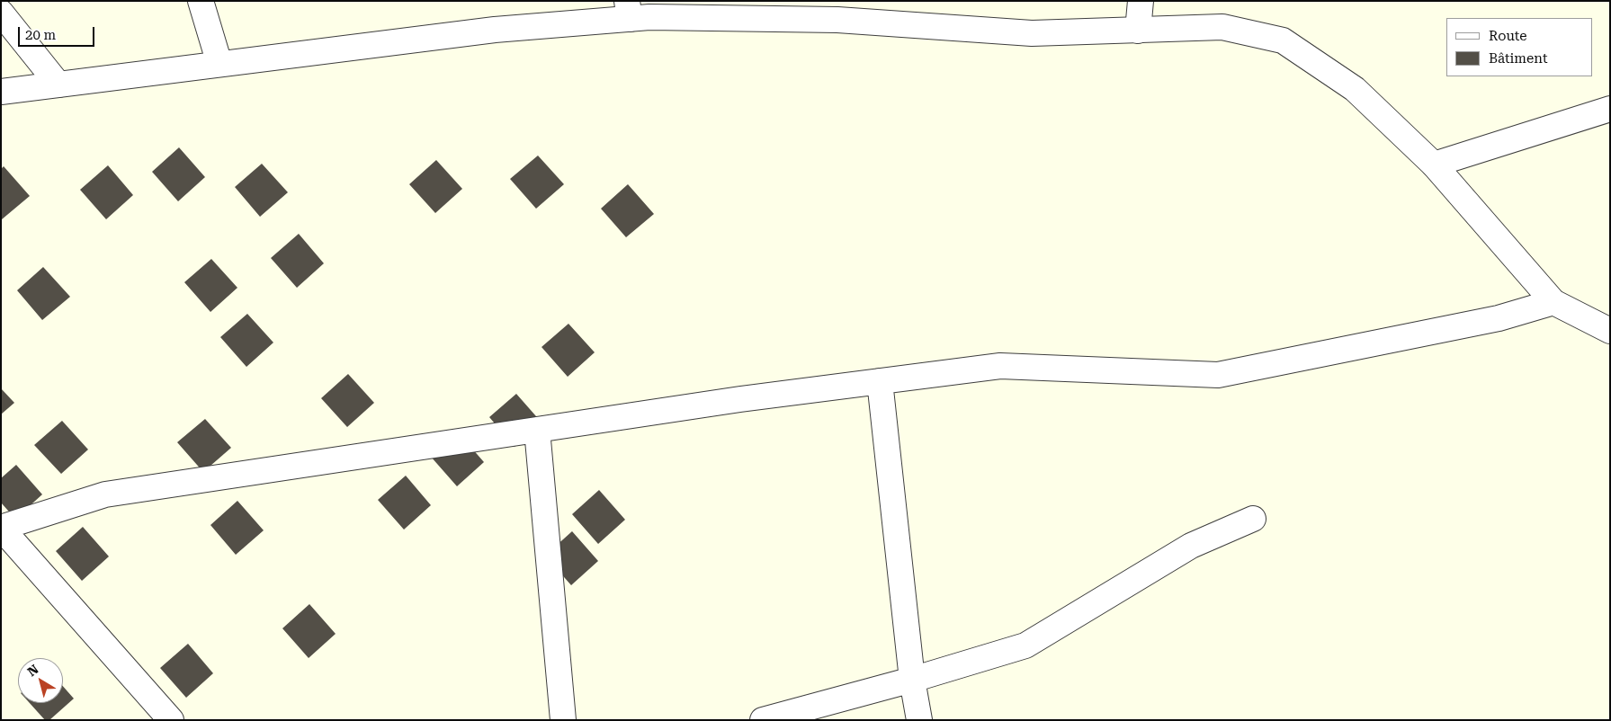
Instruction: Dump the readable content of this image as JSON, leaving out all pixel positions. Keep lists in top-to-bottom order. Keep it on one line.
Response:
{"legend":["Route","Bâtiment"],"scale_bar":"20 m","north":"top left"}
